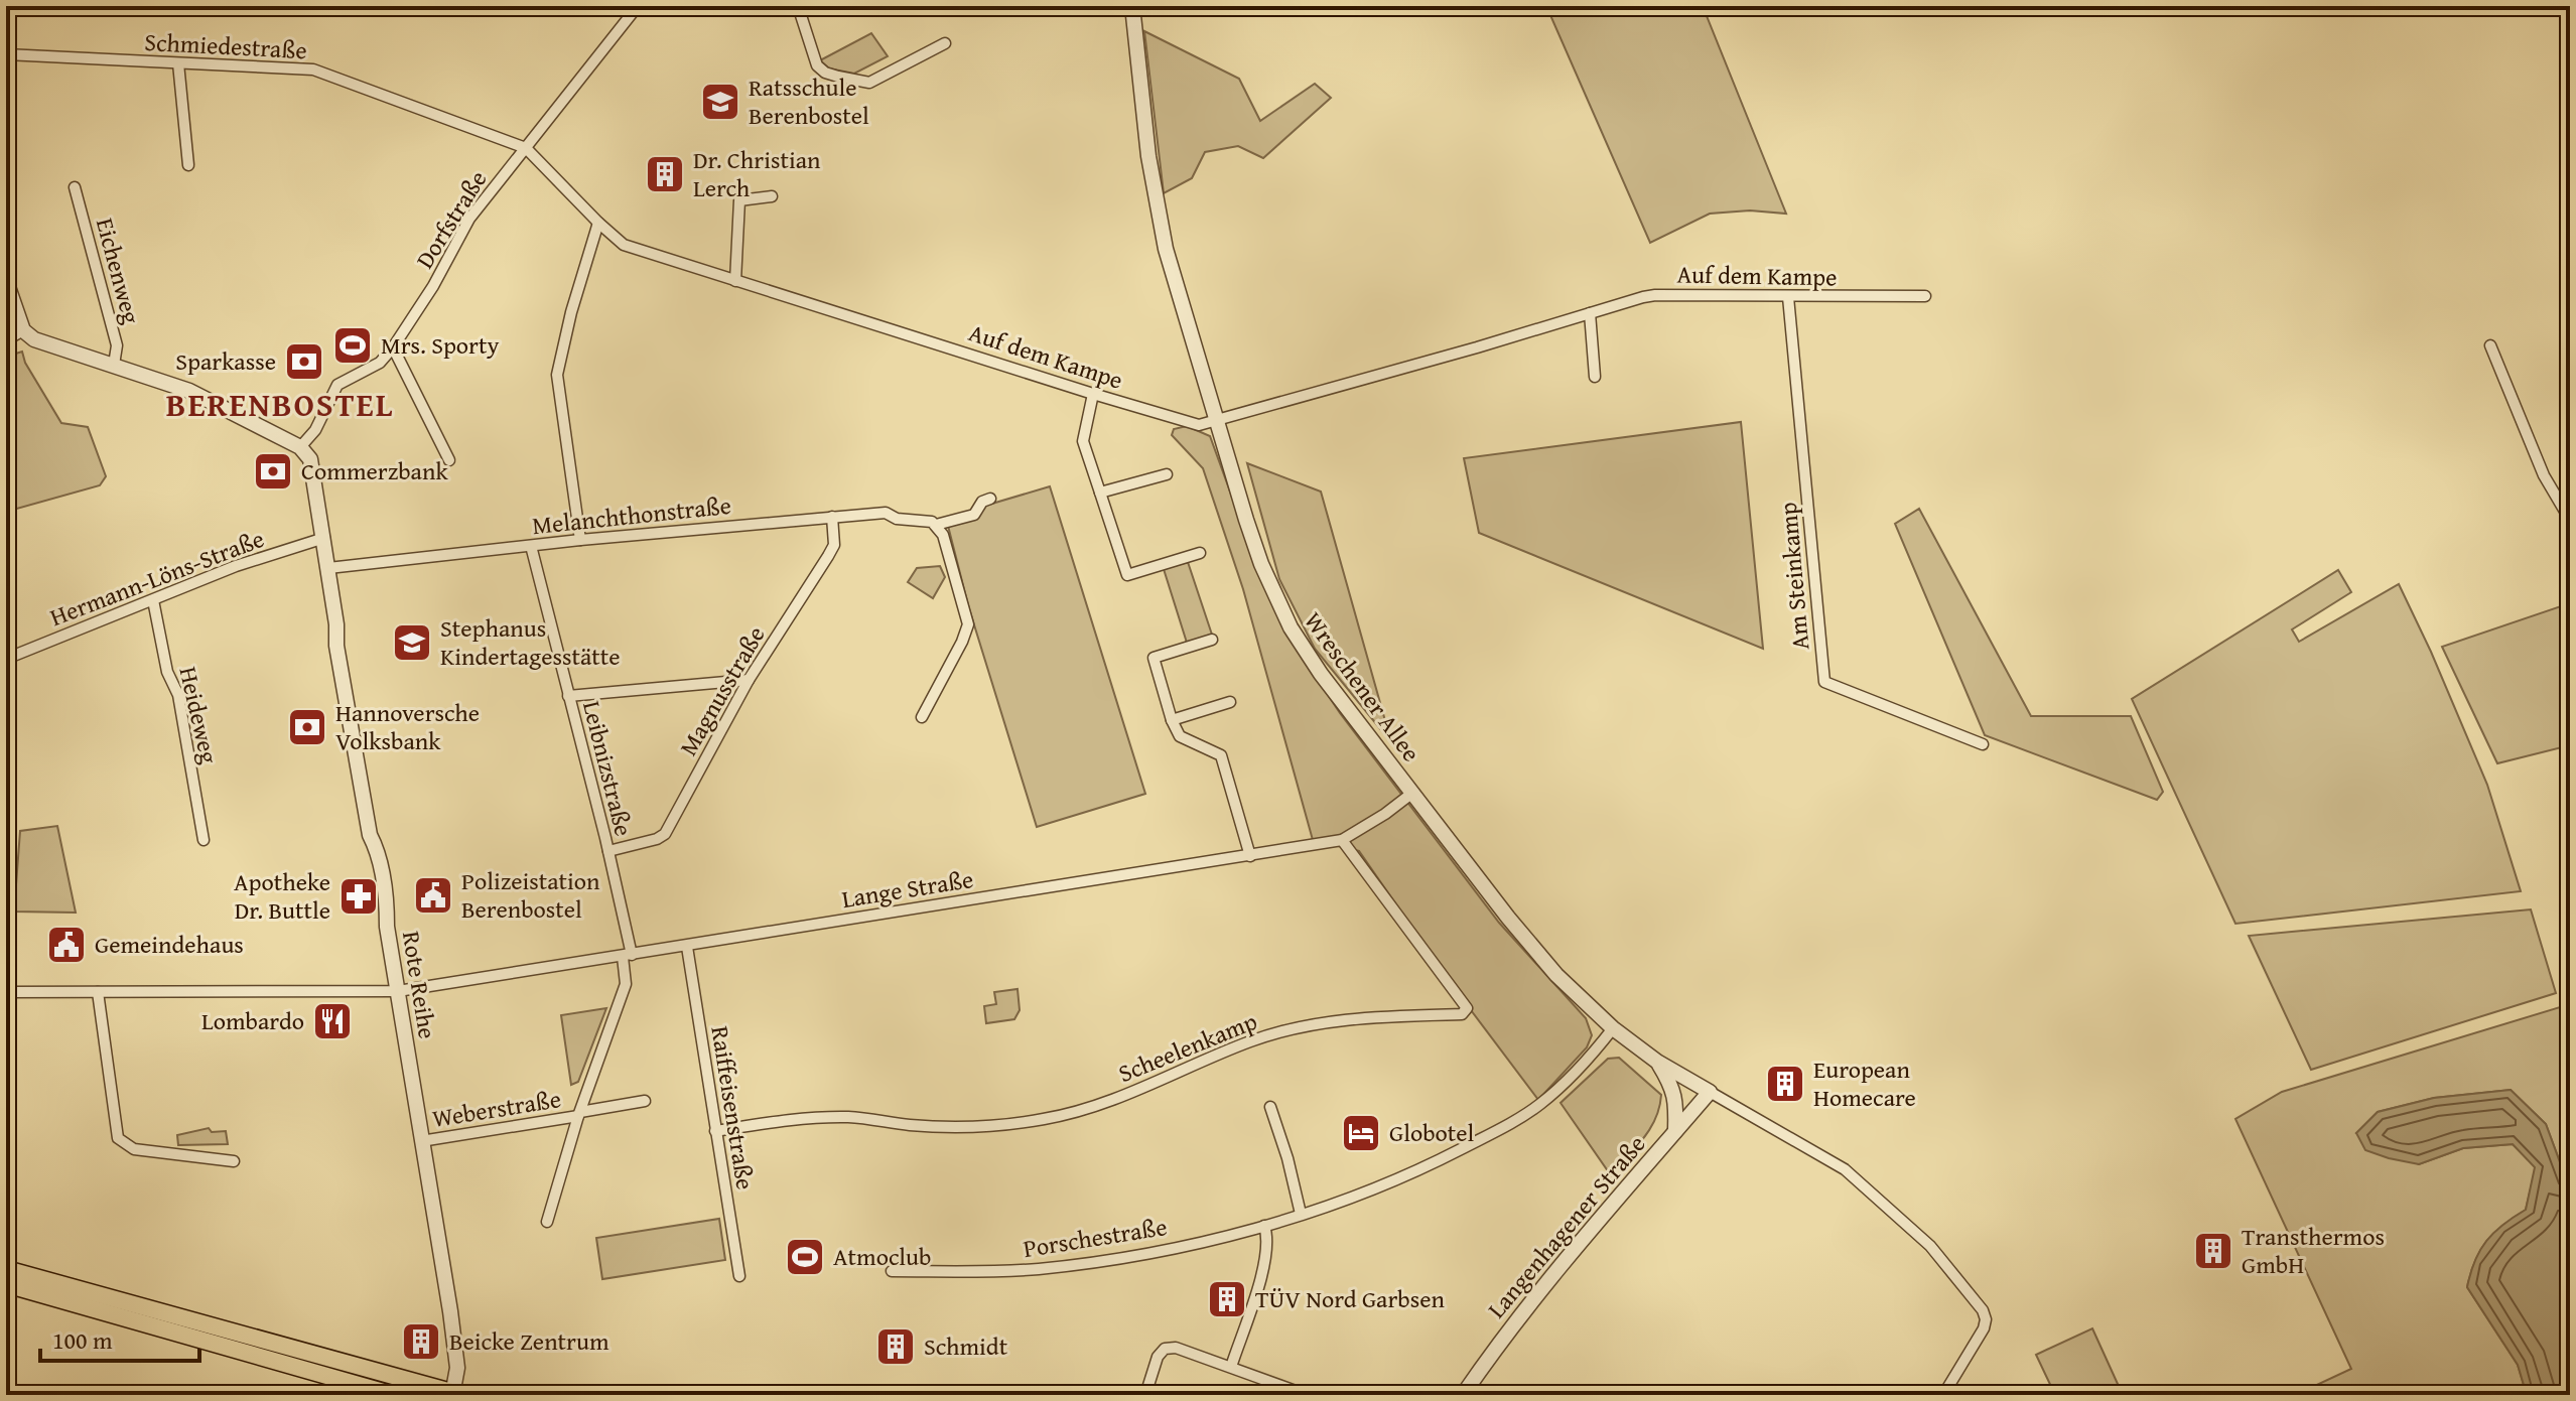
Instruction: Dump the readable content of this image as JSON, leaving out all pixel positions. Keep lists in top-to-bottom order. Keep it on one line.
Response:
{"streets":{"street":["Schmiedestraße","Dorfstraße","Eichenweg","Auf dem Kampe","Melanchthonstraße","Am Steinkamp","Hermann-Löns-Straße","Wreschener Allee","Magnusstraße","Heideweg","Leibnizstraße","Lange Straße","Rote Reihe","Scheelenkamp","Raiffeisenstraße","Weberstraße","Langenhagener Straße","Porschestraße"]},"crossings":[["Schmiedestraße","Dorfstraße"],["Schmiedestraße","Auf dem Kampe"],["Dorfstraße","Auf dem Kampe"],["Dorfstraße","Rote Reihe"],["Auf dem Kampe","Am Steinkamp"],["Auf dem Kampe","Wreschener Allee"],["Melanchthonstraße","Magnusstraße"],["Melanchthonstraße","Leibnizstraße"],["Melanchthonstraße","Rote Reihe"],["Hermann-Löns-Straße","Heideweg"],["Hermann-Löns-Straße","Rote Reihe"],["Wreschener Allee","Lange Straße"],["Wreschener Allee","Langenhagener Straße"],["Wreschener Allee","Porschestraße"],["Magnusstraße","Leibnizstraße"],["Leibnizstraße","Lange Straße"],["Leibnizstraße","Weberstraße"],["Lange Straße","Rote Reihe"],["Lange Straße","Scheelenkamp"],["Lange Straße","Raiffeisenstraße"],["Rote Reihe","Weberstraße"],["Scheelenkamp","Raiffeisenstraße"]],"districts":["BERENBOSTEL"],"places":{"school or university":["Ratsschule Berenbostel","Stephanus Kindertagesstätte"],"building":["Dr. Christian Lerch","European Homecare","Transthermos GmbH","TÜV Nord Garbsen","Beicke Zentrum","Schmidt"],"sports":["Mrs. Sporty","Atmoclub"],"bank":["Sparkasse","Commerzbank","Hannoversche Volksbank"],"public building":["Polizeistation Berenbostel","Gemeindehaus"],"pharmacy":["Apotheke Dr. Buttle"],"restaurant":["Lombardo"],"hotel":["Globotel"]},"scale_bar":"100 m"}
